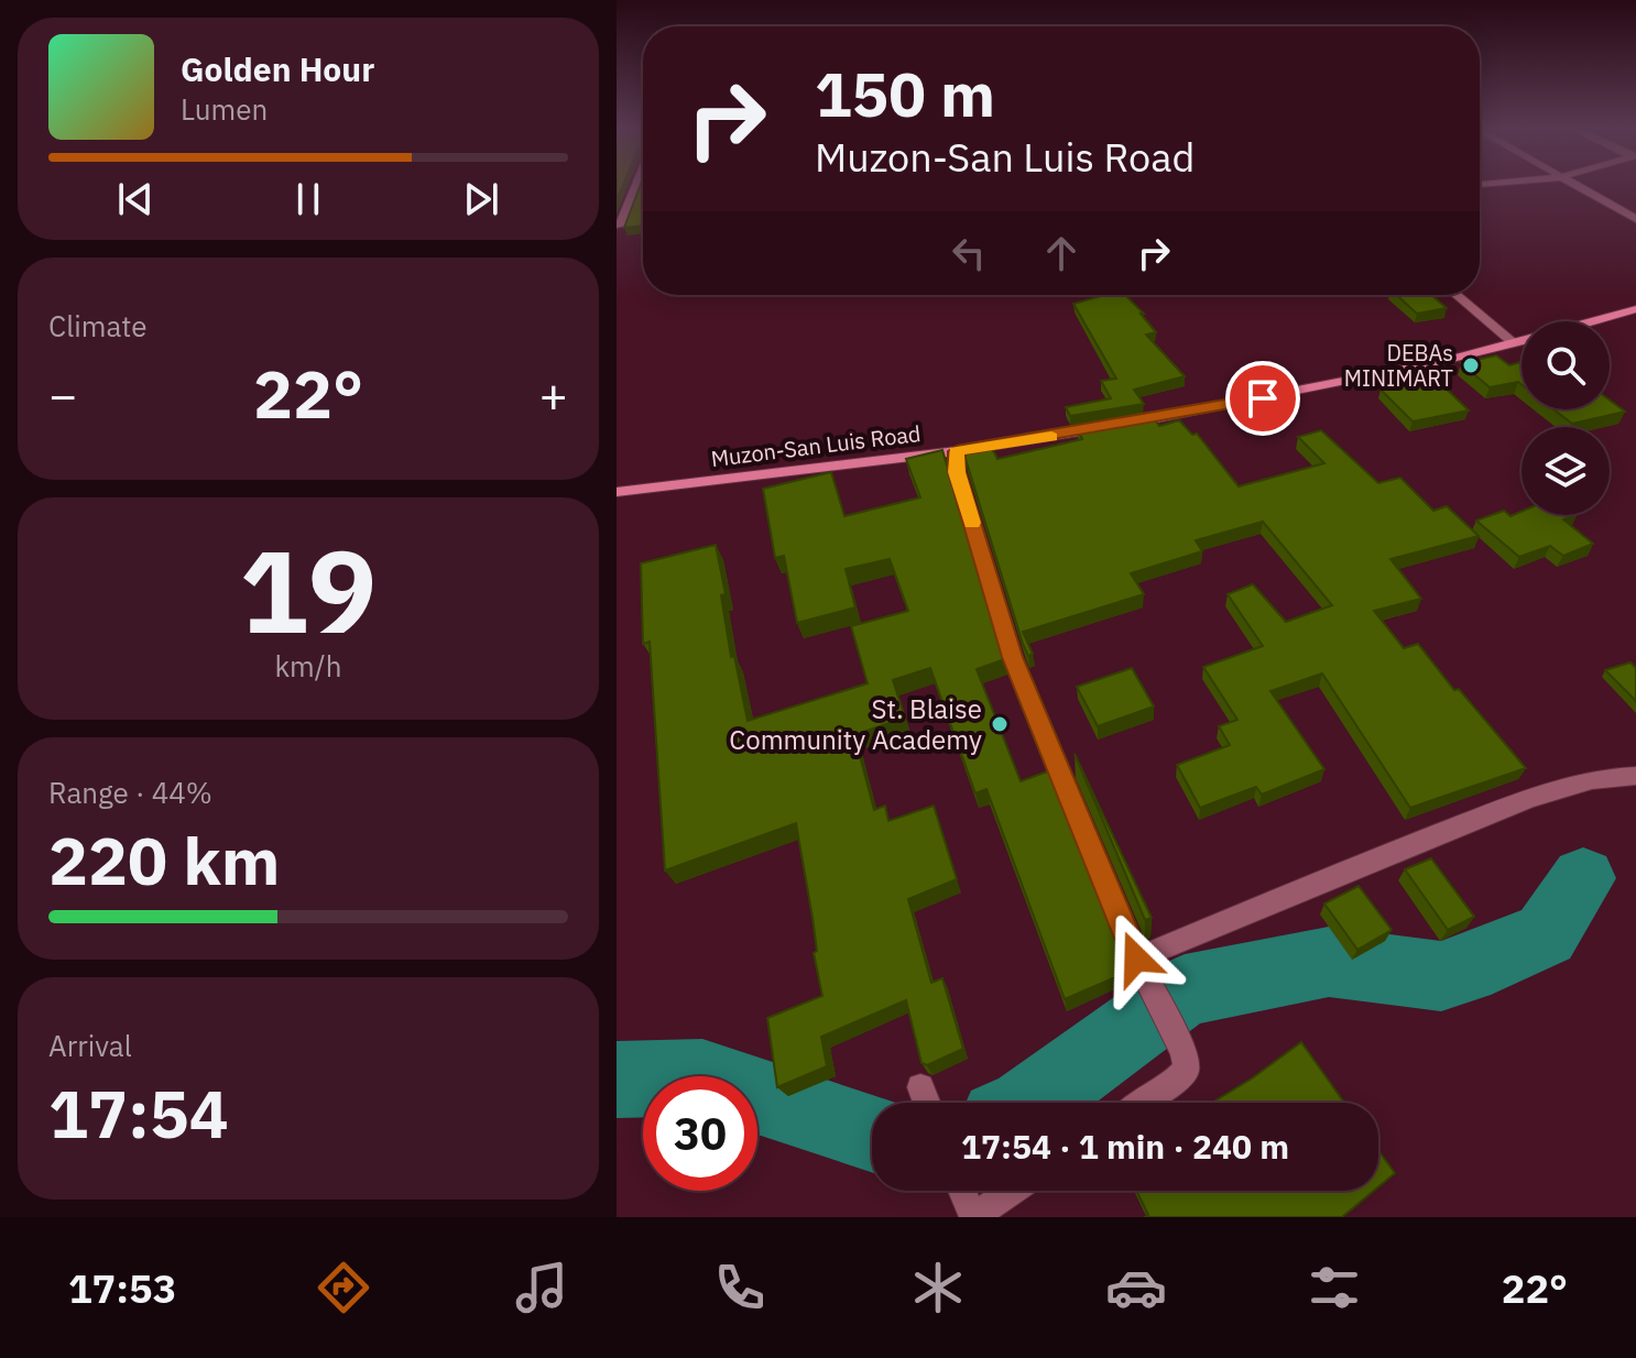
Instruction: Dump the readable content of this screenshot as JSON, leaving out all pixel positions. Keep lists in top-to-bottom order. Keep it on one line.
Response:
{"streets":{"main road":["Muzon-San Luis Road"]},"places":["DEBAs MINIMART","St. Blaise Community Academy"],"page":{"turn":["150 m","Muzon-San Luis Road"],"song":["Golden Hour","Lumen"],"tile":["Climate",["19","km/h"],["Range · 44%","220 km"],["Arrival","17:54"]],"heat":["−","22°","+"],"limit":"30","trip":"17:54 · 1 min · 240 m","tabs":["17:53","22°"]}}
